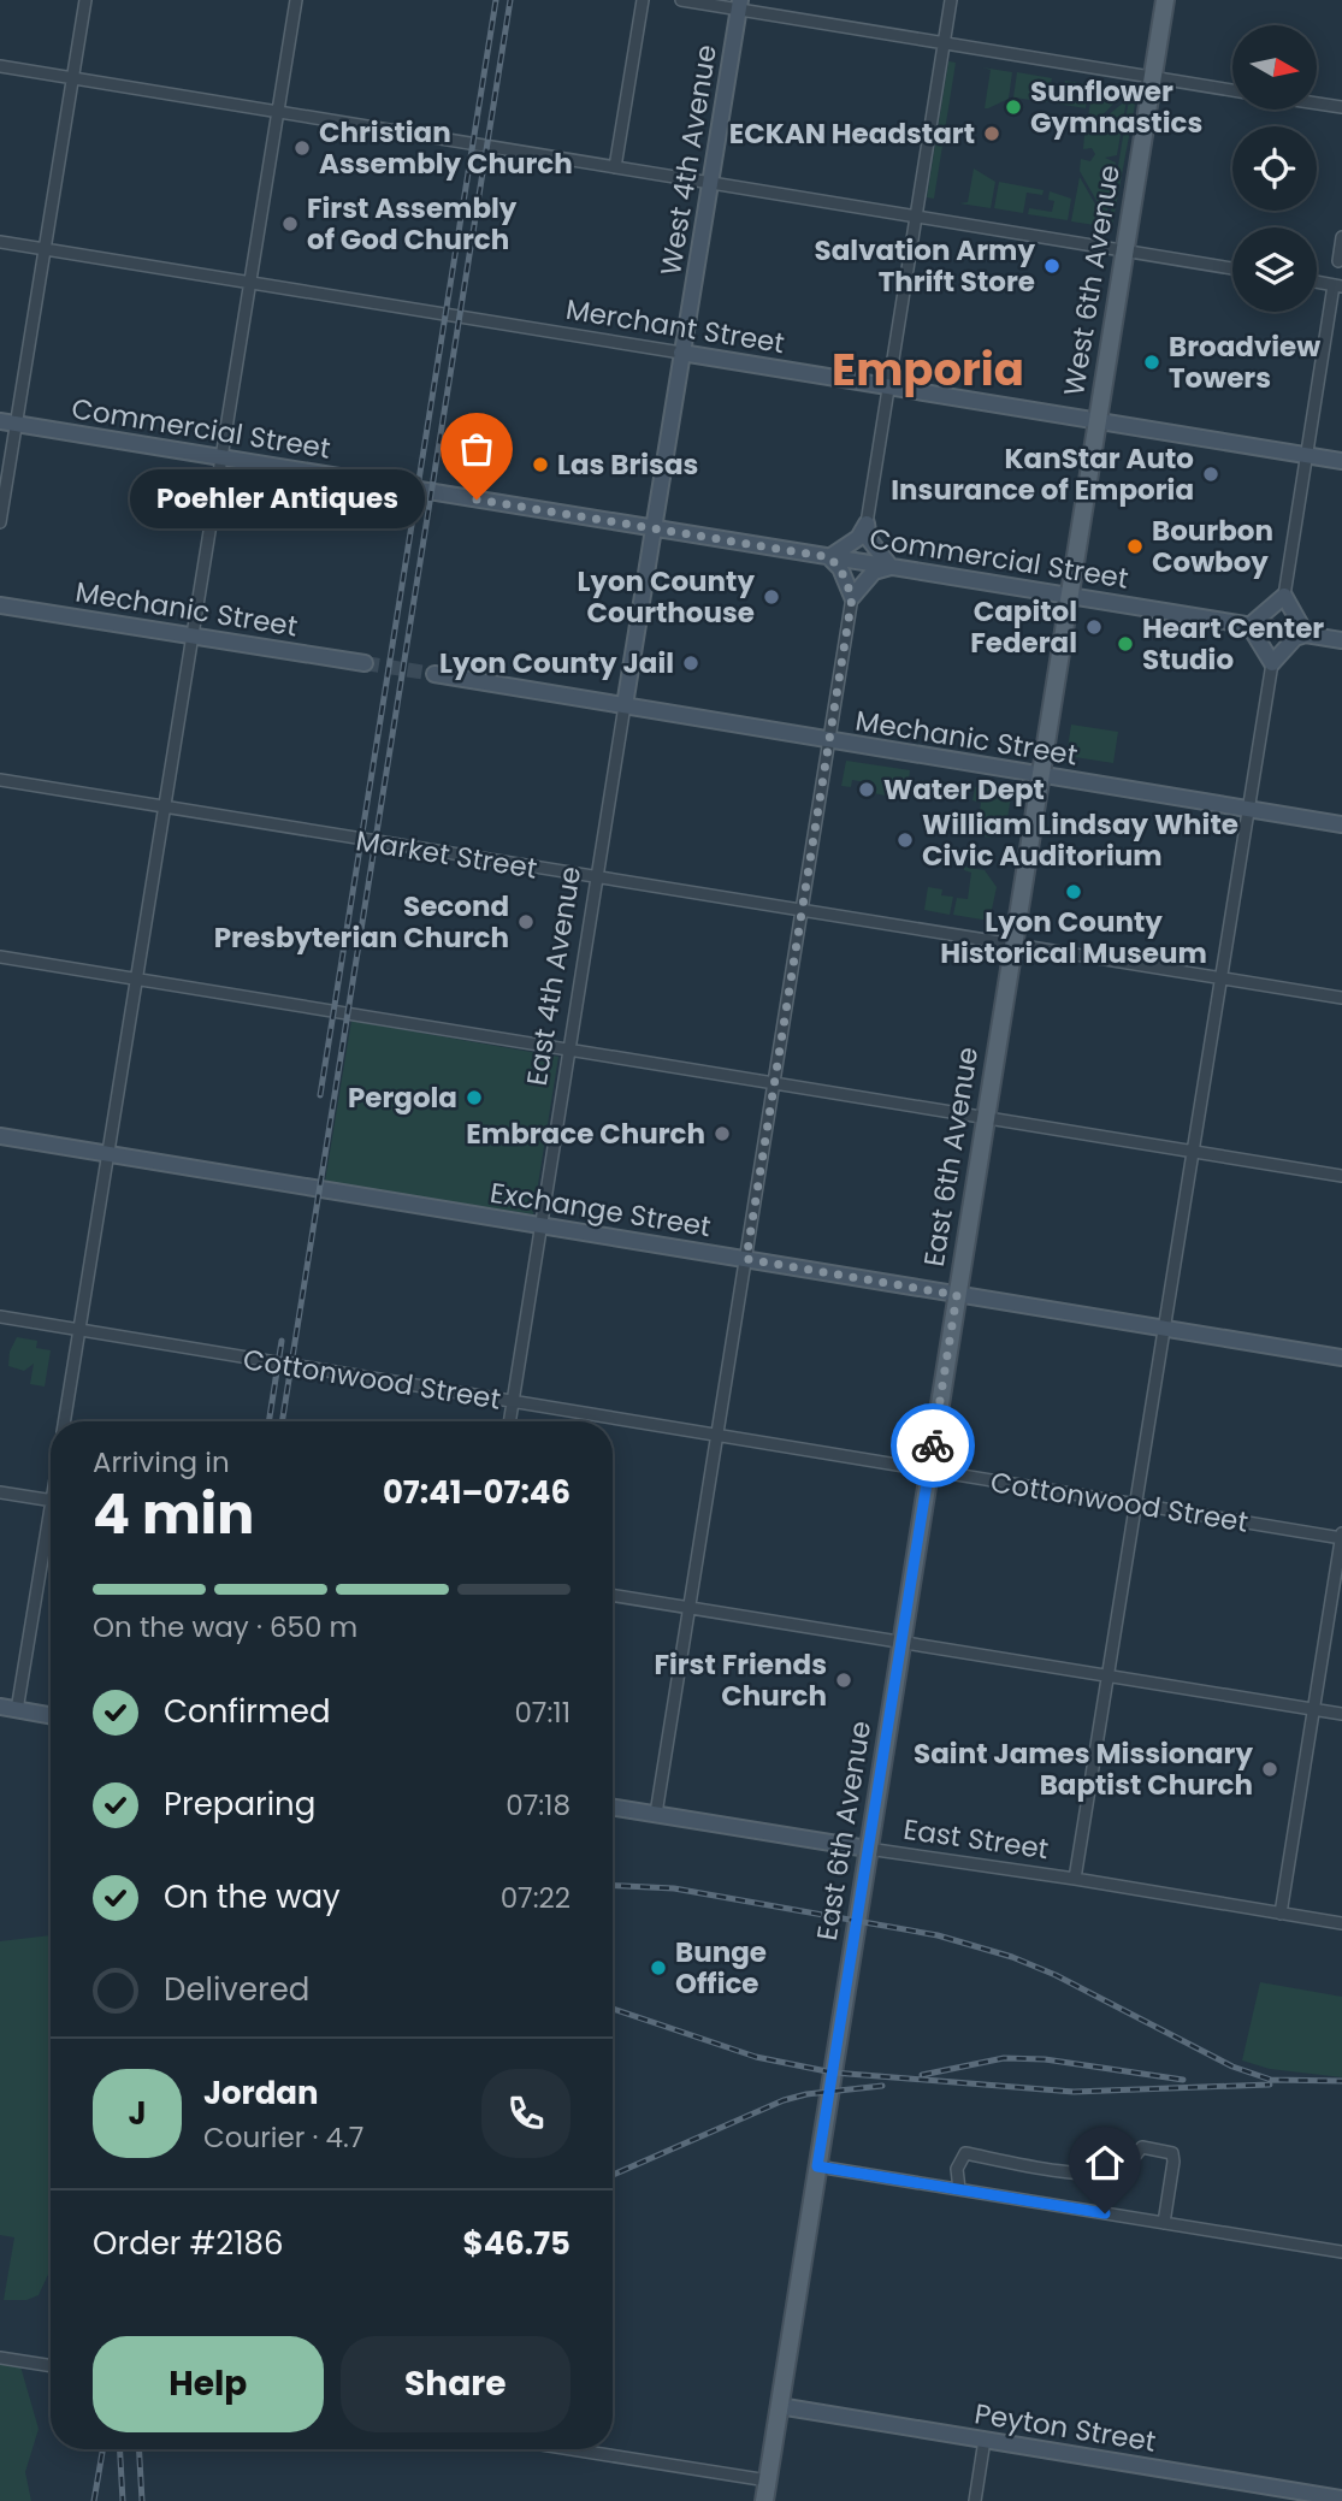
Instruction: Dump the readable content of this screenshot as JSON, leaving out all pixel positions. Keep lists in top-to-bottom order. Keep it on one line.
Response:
{"streets":{"main road":["West 6th Avenue","East 6th Avenue"],"street":["West 4th Avenue","Merchant Street","Commercial Street","Mechanic Street","Market Street","East 4th Avenue","Exchange Street","Cottonwood Street","East Street","Peyton Street"]},"crossings":[["West 4th Avenue","Merchant Street"],["West 4th Avenue","Commercial Street"],["West 4th Avenue","East 4th Avenue"],["West 6th Avenue","Merchant Street"],["West 6th Avenue","East 6th Avenue"],["Merchant Street","East 6th Avenue"],["Commercial Street","East 4th Avenue"],["Commercial Street","East 6th Avenue"],["Mechanic Street","East 4th Avenue"],["Mechanic Street","East 6th Avenue"],["Market Street","East 4th Avenue"],["Market Street","East 6th Avenue"],["East 4th Avenue","Exchange Street"],["East 4th Avenue","Cottonwood Street"],["East 6th Avenue","Exchange Street"],["East 6th Avenue","Cottonwood Street"],["East 6th Avenue","East Street"],["East 6th Avenue","Peyton Street"]],"districts":["Emporia"],"places":["Sunflower Gymnastics","ECKAN Headstart","Christian Assembly Church","First Assembly of God Church","Salvation Army Thrift Store","Broadview Towers","Las Brisas","KanStar Auto Insurance of Emporia","Poehler Antiques","Bourbon Cowboy","Lyon County Courthouse","Capitol Federal","Heart Center Studio","Lyon County Jail","Water Dept","William Lindsay White Civic Auditorium","Lyon County Historical Museum","Second Presbyterian Church","Pergola","Embrace Church","First Friends Church","Saint James Missionary Baptist Church","Bunge Office"],"north":"right","page":{"bubble":"Poehler Antiques","heading":["4 min","Arriving in","07:41–07:46"],"panel":["Jordan","Courier · 4.7","Order #2186","$46.75"],"bar":"On the way · 650 m","list":[["Confirmed","07:11"],["Preparing","07:18"],["On the way","07:22"],"Delivered"],"round":"J","buttons":["Help","Share"]}}
